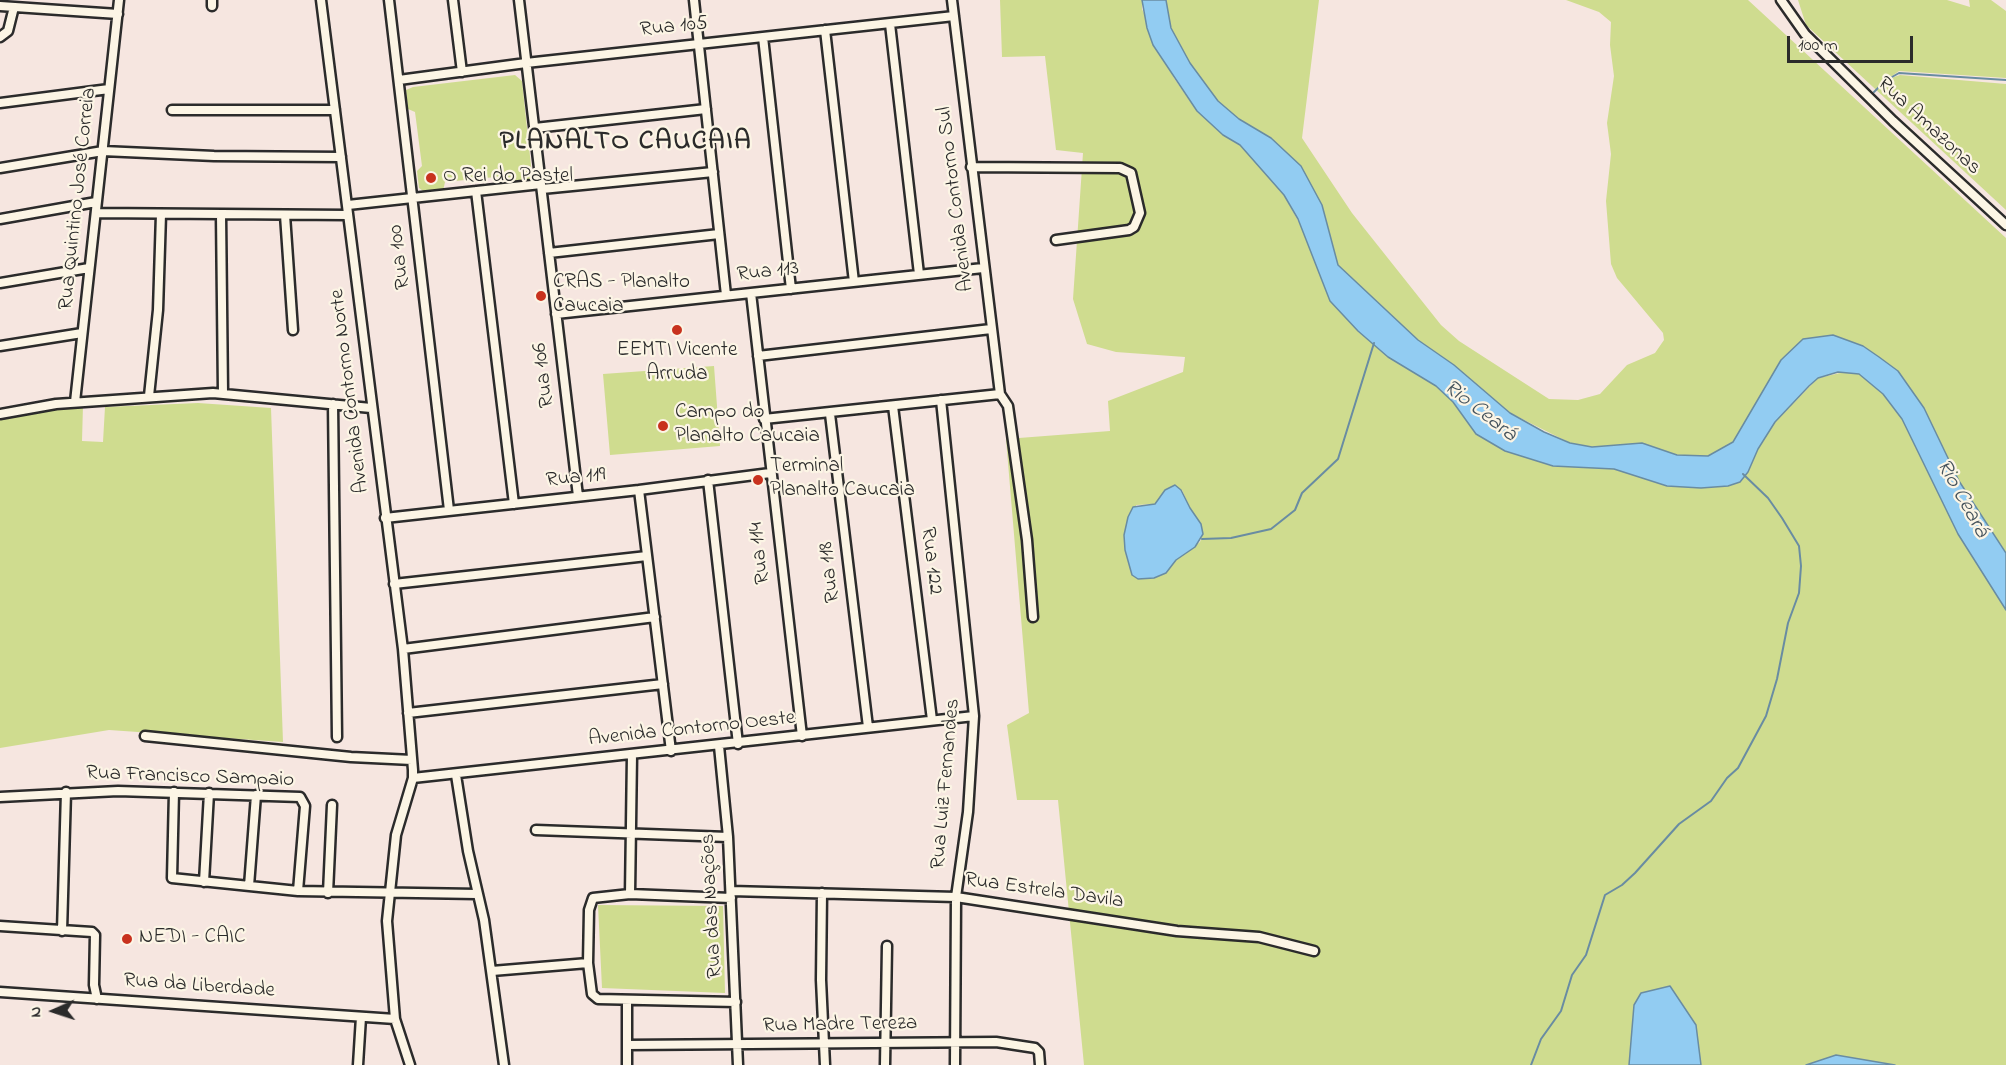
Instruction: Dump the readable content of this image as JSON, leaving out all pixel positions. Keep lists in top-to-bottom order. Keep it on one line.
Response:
{"streets":{"street":["Rua 105","Rua Amazonas","Rua Quintino José Correia","Avenida Contorno Sul","Rua 100","Rua 113","Rua 106","Avenida Contorno Norte","Rua 119","Rua 114","Rua 122","Rua 118","Avenida Contorno Oeste","Rua Francisco Sampaio","Rua Luiz Fernandes","Rua Estrela Davila","Rua das Nações","Rua da Liberdade","Rua Madre Tereza"]},"crossings":[["Rua 105","Avenida Contorno Sul"],["Rua 105","Rua 100"],["Rua 105","Rua 106"],["Avenida Contorno Sul","Rua 113"],["Rua 100","Rua 119"],["Rua 113","Rua 106"],["Rua 113","Rua 114"],["Rua 106","Rua 119"],["Avenida Contorno Norte","Rua 119"],["Avenida Contorno Norte","Avenida Contorno Oeste"],["Avenida Contorno Norte","Rua da Liberdade"],["Rua 119","Rua 114"],["Rua 114","Avenida Contorno Oeste"],["Rua 122","Avenida Contorno Oeste"],["Rua 118","Avenida Contorno Oeste"],["Avenida Contorno Oeste","Rua Luiz Fernandes"],["Avenida Contorno Oeste","Rua das Nações"],["Rua Luiz Fernandes","Rua Estrela Davila"],["Rua Luiz Fernandes","Rua Madre Tereza"],["Rua Estrela Davila","Rua das Nações"],["Rua das Nações","Rua Madre Tereza"]],"districts":["PLANALTO CAUCAIA"],"water":["Rio Ceará"],"places":["O Rei do Pastel","CRAS - Planalto Caucaia","EEMTI Vicente Arruda","Campo do Planalto Caucaia","Terminal Planalto Caucaia","NEDI - CAIC"],"scale_bar":"100 m","north":"left"}
